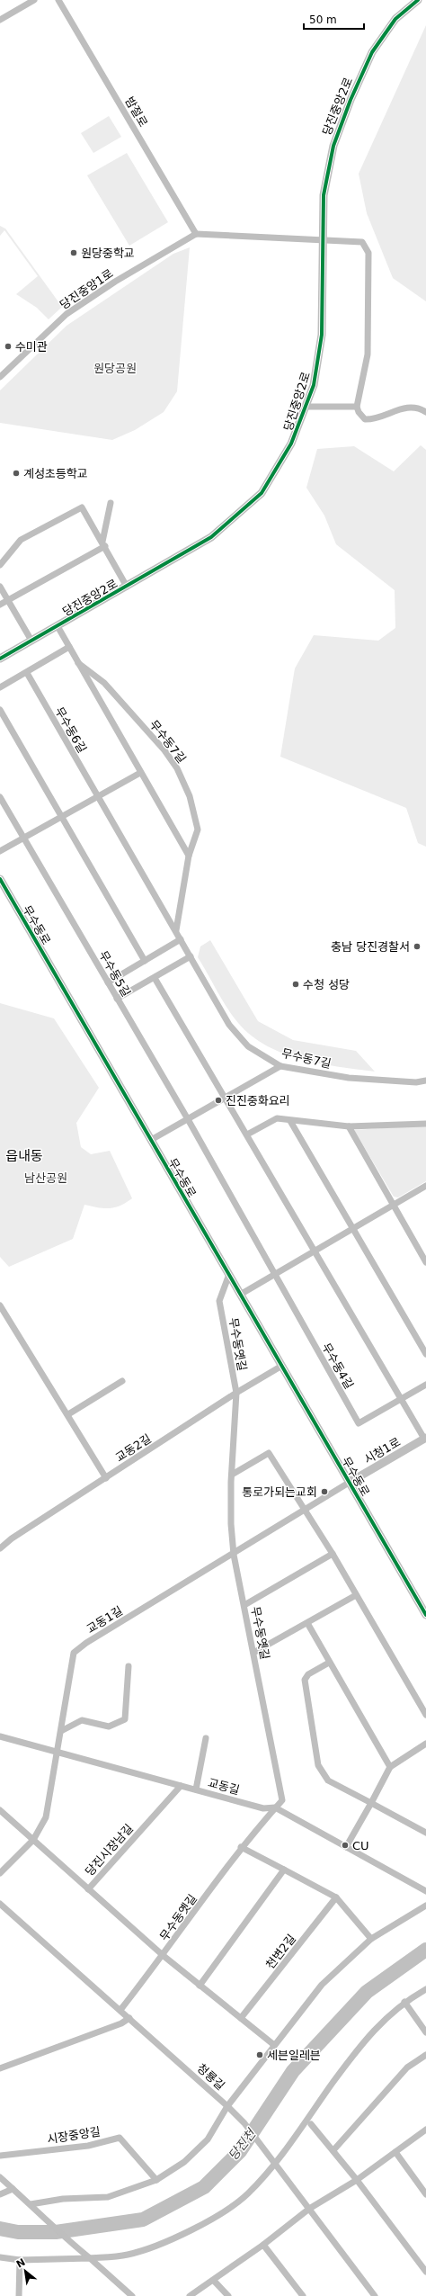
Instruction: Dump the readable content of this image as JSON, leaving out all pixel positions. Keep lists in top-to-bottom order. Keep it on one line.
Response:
{"streets":{"street":["당진중앙2로","밤절로","당진중앙1로","무수동6길","무수동7길","무수동로","무수동5길","무수동옛길","무수동4길","교동2길","시청1로","교동1길","교동길","당진시장남길","천변2길","청룡길","시장중앙길"]},"crossings":[["당진중앙2로","무수동7길"],["밤절로","당진중앙1로"],["무수동6길","무수동7길"],["무수동로","무수동옛길"],["무수동로","교동2길"],["무수동로","시청1로"],["무수동로","교동1길"],["무수동5길","무수동4길"],["무수동옛길","교동2길"],["무수동옛길","교동1길"],["무수동옛길","교동길"],["무수동옛길","당진시장남길"],["무수동옛길","청룡길"],["교동1길","교동길"],["교동길","당진시장남길"]],"districts":["읍내동"],"water":["당진천"],"parks":["원당공원","남산공원"],"places":["원당중학교","수미관","계성초등학교","충남 당진경찰서","수청 성당","진진중화요리","통로가되는교회","CU","세븐일레븐"],"scale_bar":"50 m","north":"top left"}
